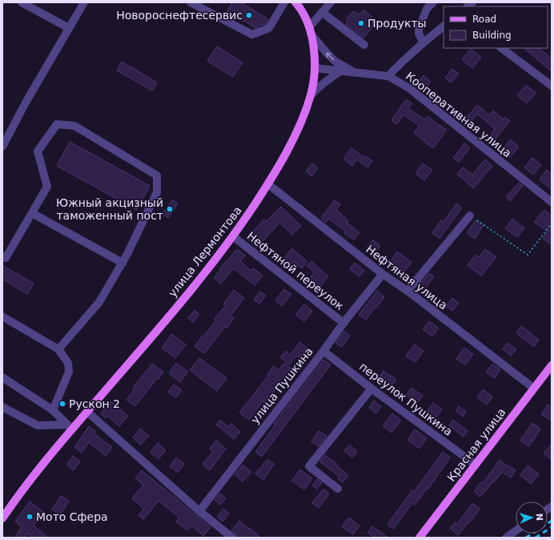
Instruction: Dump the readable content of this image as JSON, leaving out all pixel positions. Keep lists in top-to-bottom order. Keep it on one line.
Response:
{"streets":{"main road":["улица Лермонтова","Красная улица"],"street":["Кооперативная улица","Нефтяной переулок","Нефтяная улица","улица Пушкина","переулок Пушкина"]},"crossings":[["Кооперативная улица","улица Лермонтова"],["улица Лермонтова","Нефтяной переулок"],["улица Лермонтова","Нефтяная улица"],["Нефтяной переулок","улица Пушкина"],["Нефтяная улица","улица Пушкина"],["Нефтяная улица","Красная улица"],["улица Пушкина","переулок Пушкина"],["переулок Пушкина","Красная улица"]],"places":["Новороснефтесервис","Продукты","Южный акцизный таможенный пост","Рускон 2","Мото Сфера"],"legend":["Road","Building"],"north":"right"}
